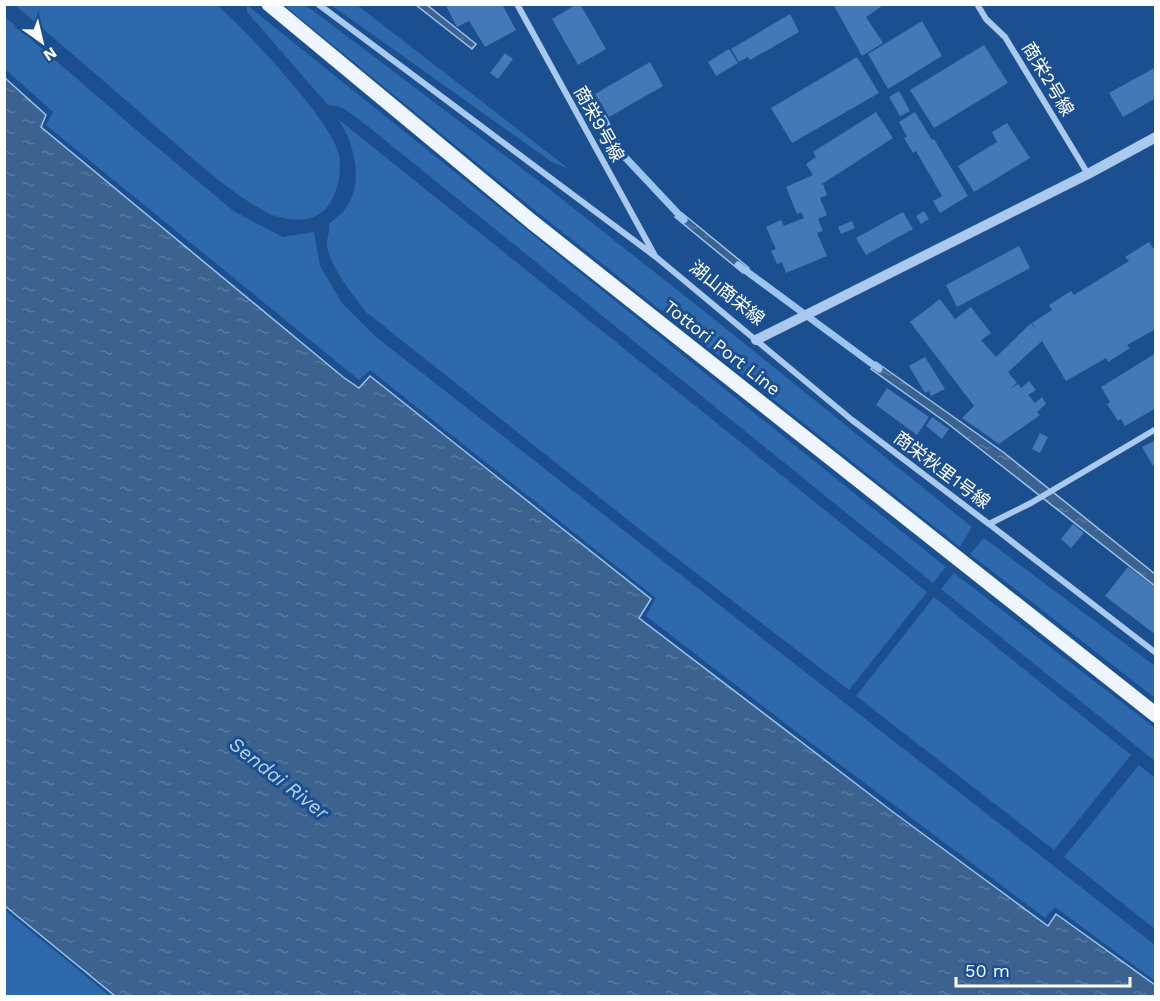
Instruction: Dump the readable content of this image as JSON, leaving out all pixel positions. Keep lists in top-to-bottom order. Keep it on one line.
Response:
{"streets":{"main road":["Tottori Port Line"],"street":["商栄2号線","商栄9号線","湖山商栄線","商栄秋里1号線"]},"crossings":[["商栄2号線","湖山商栄線"],["商栄9号線","湖山商栄線"],["湖山商栄線","商栄秋里1号線"]],"water":["Sendai River"],"scale_bar":"50 m","north":"bottom right"}
